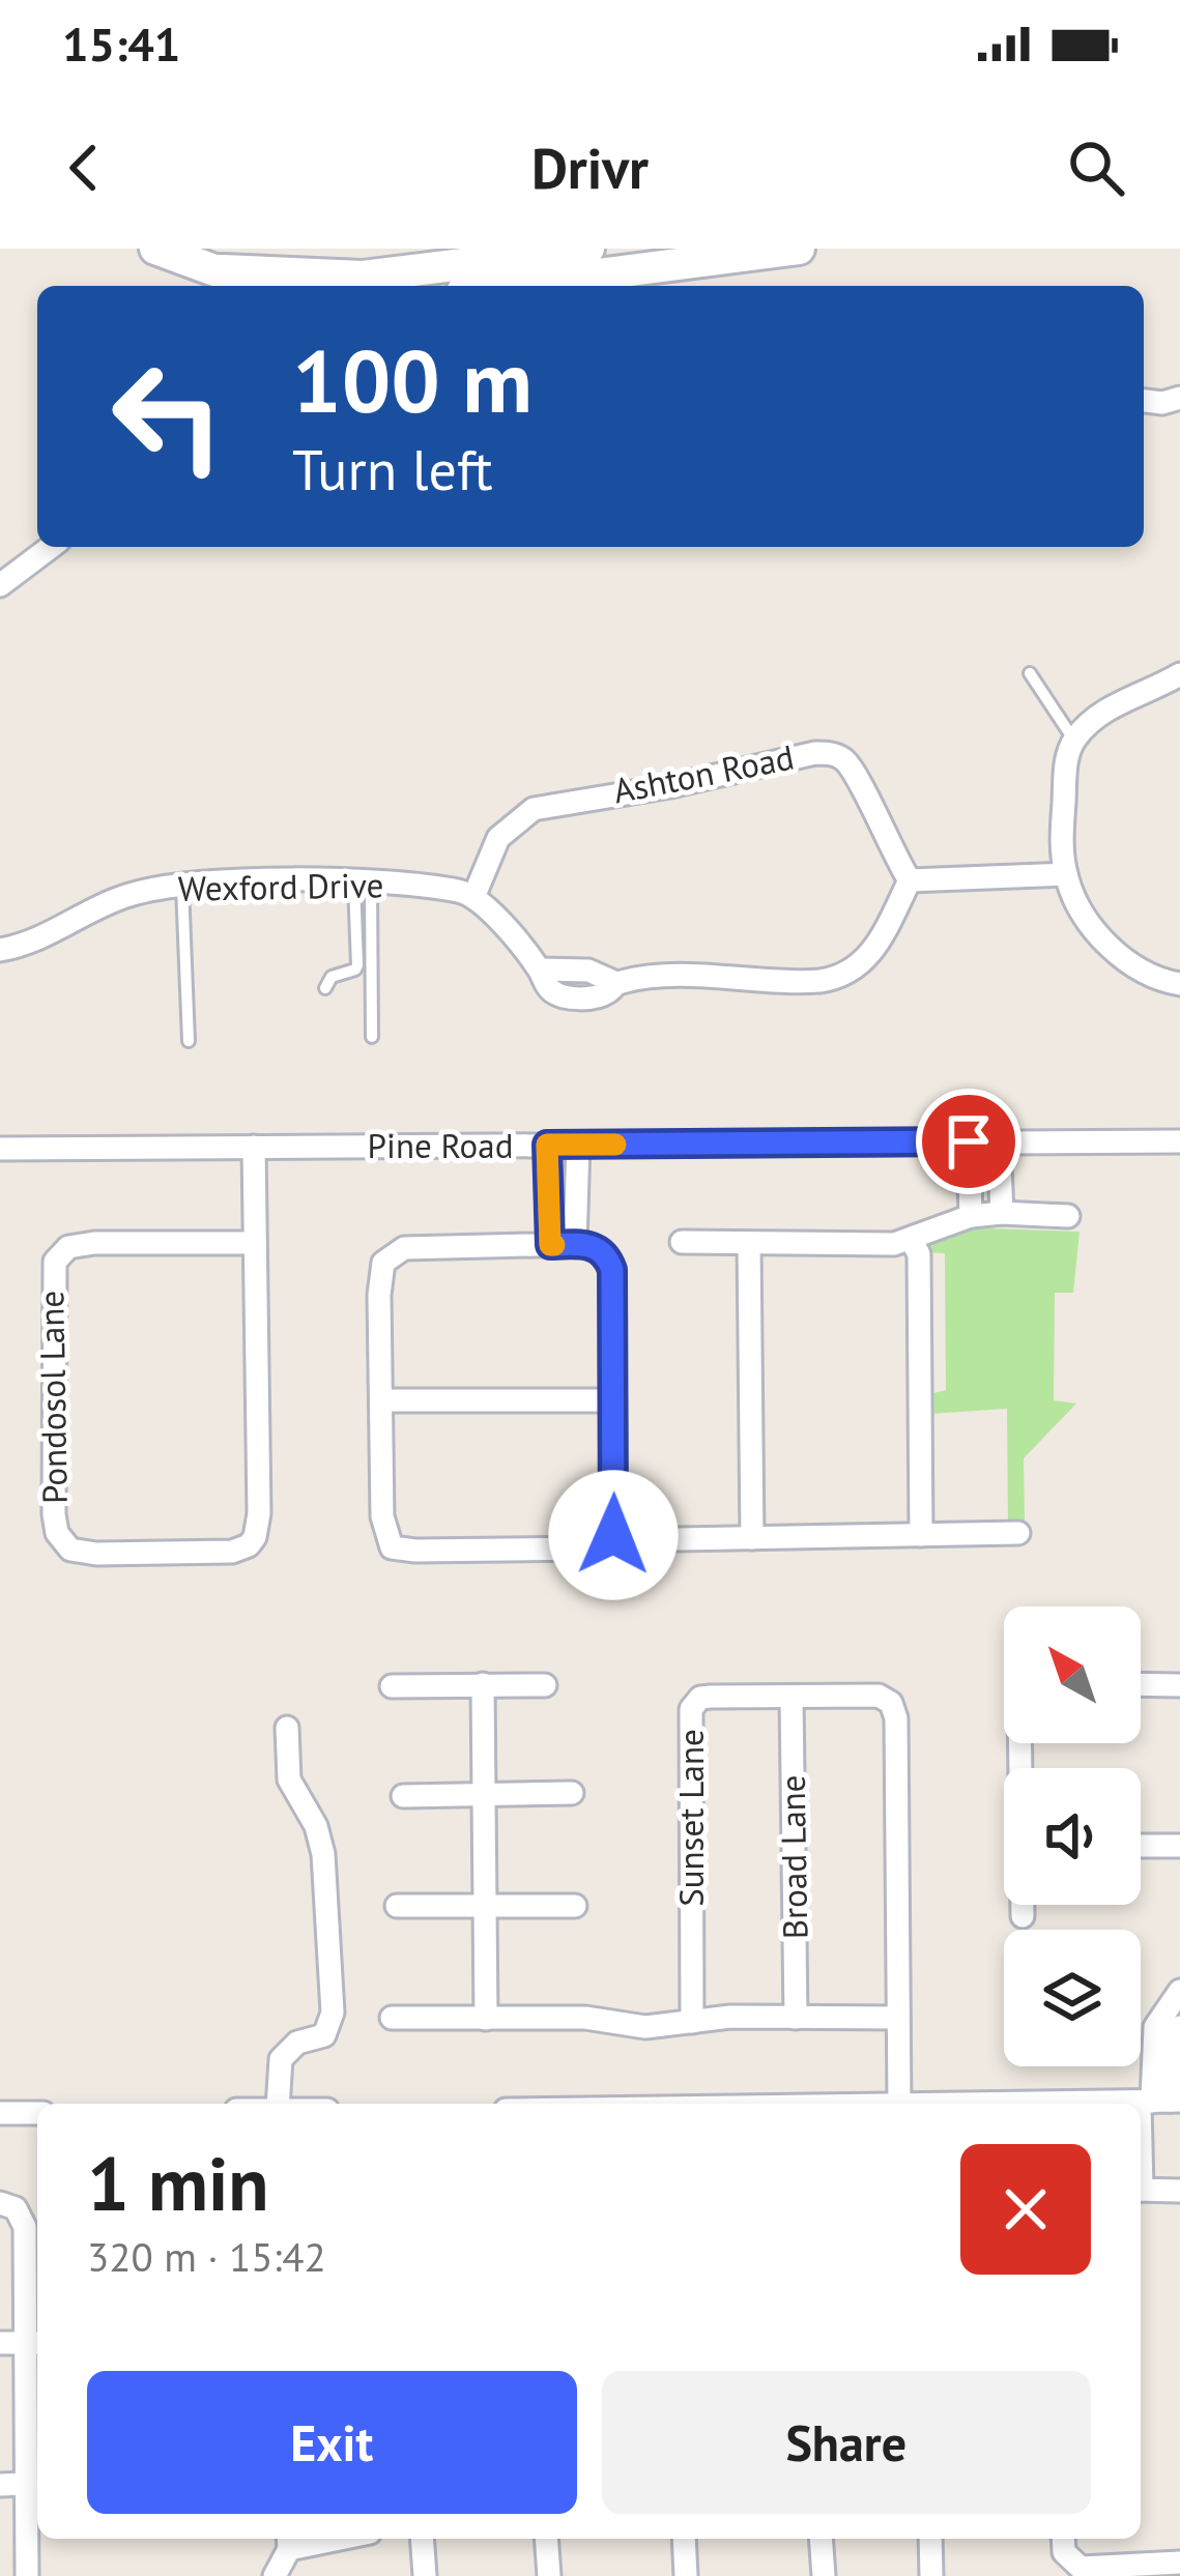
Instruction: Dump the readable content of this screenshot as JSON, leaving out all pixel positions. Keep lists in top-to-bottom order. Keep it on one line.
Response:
{"streets":{"street":["Ashton Road","Wexford Drive","Pine Road","Pondosol Lane","Sunset Lane","Broad Lane"]},"crossings":[["Ashton Road","Wexford Drive"],["Pine Road","Pondosol Lane"],["Sunset Lane","Broad Lane"]],"north":"top left","page":{"status":"15:41","header":"Drivr","turn":["100 m","Turn left"],"heading":["1 min","320 m · 15:42"],"buttons":["Exit","Share"]}}
